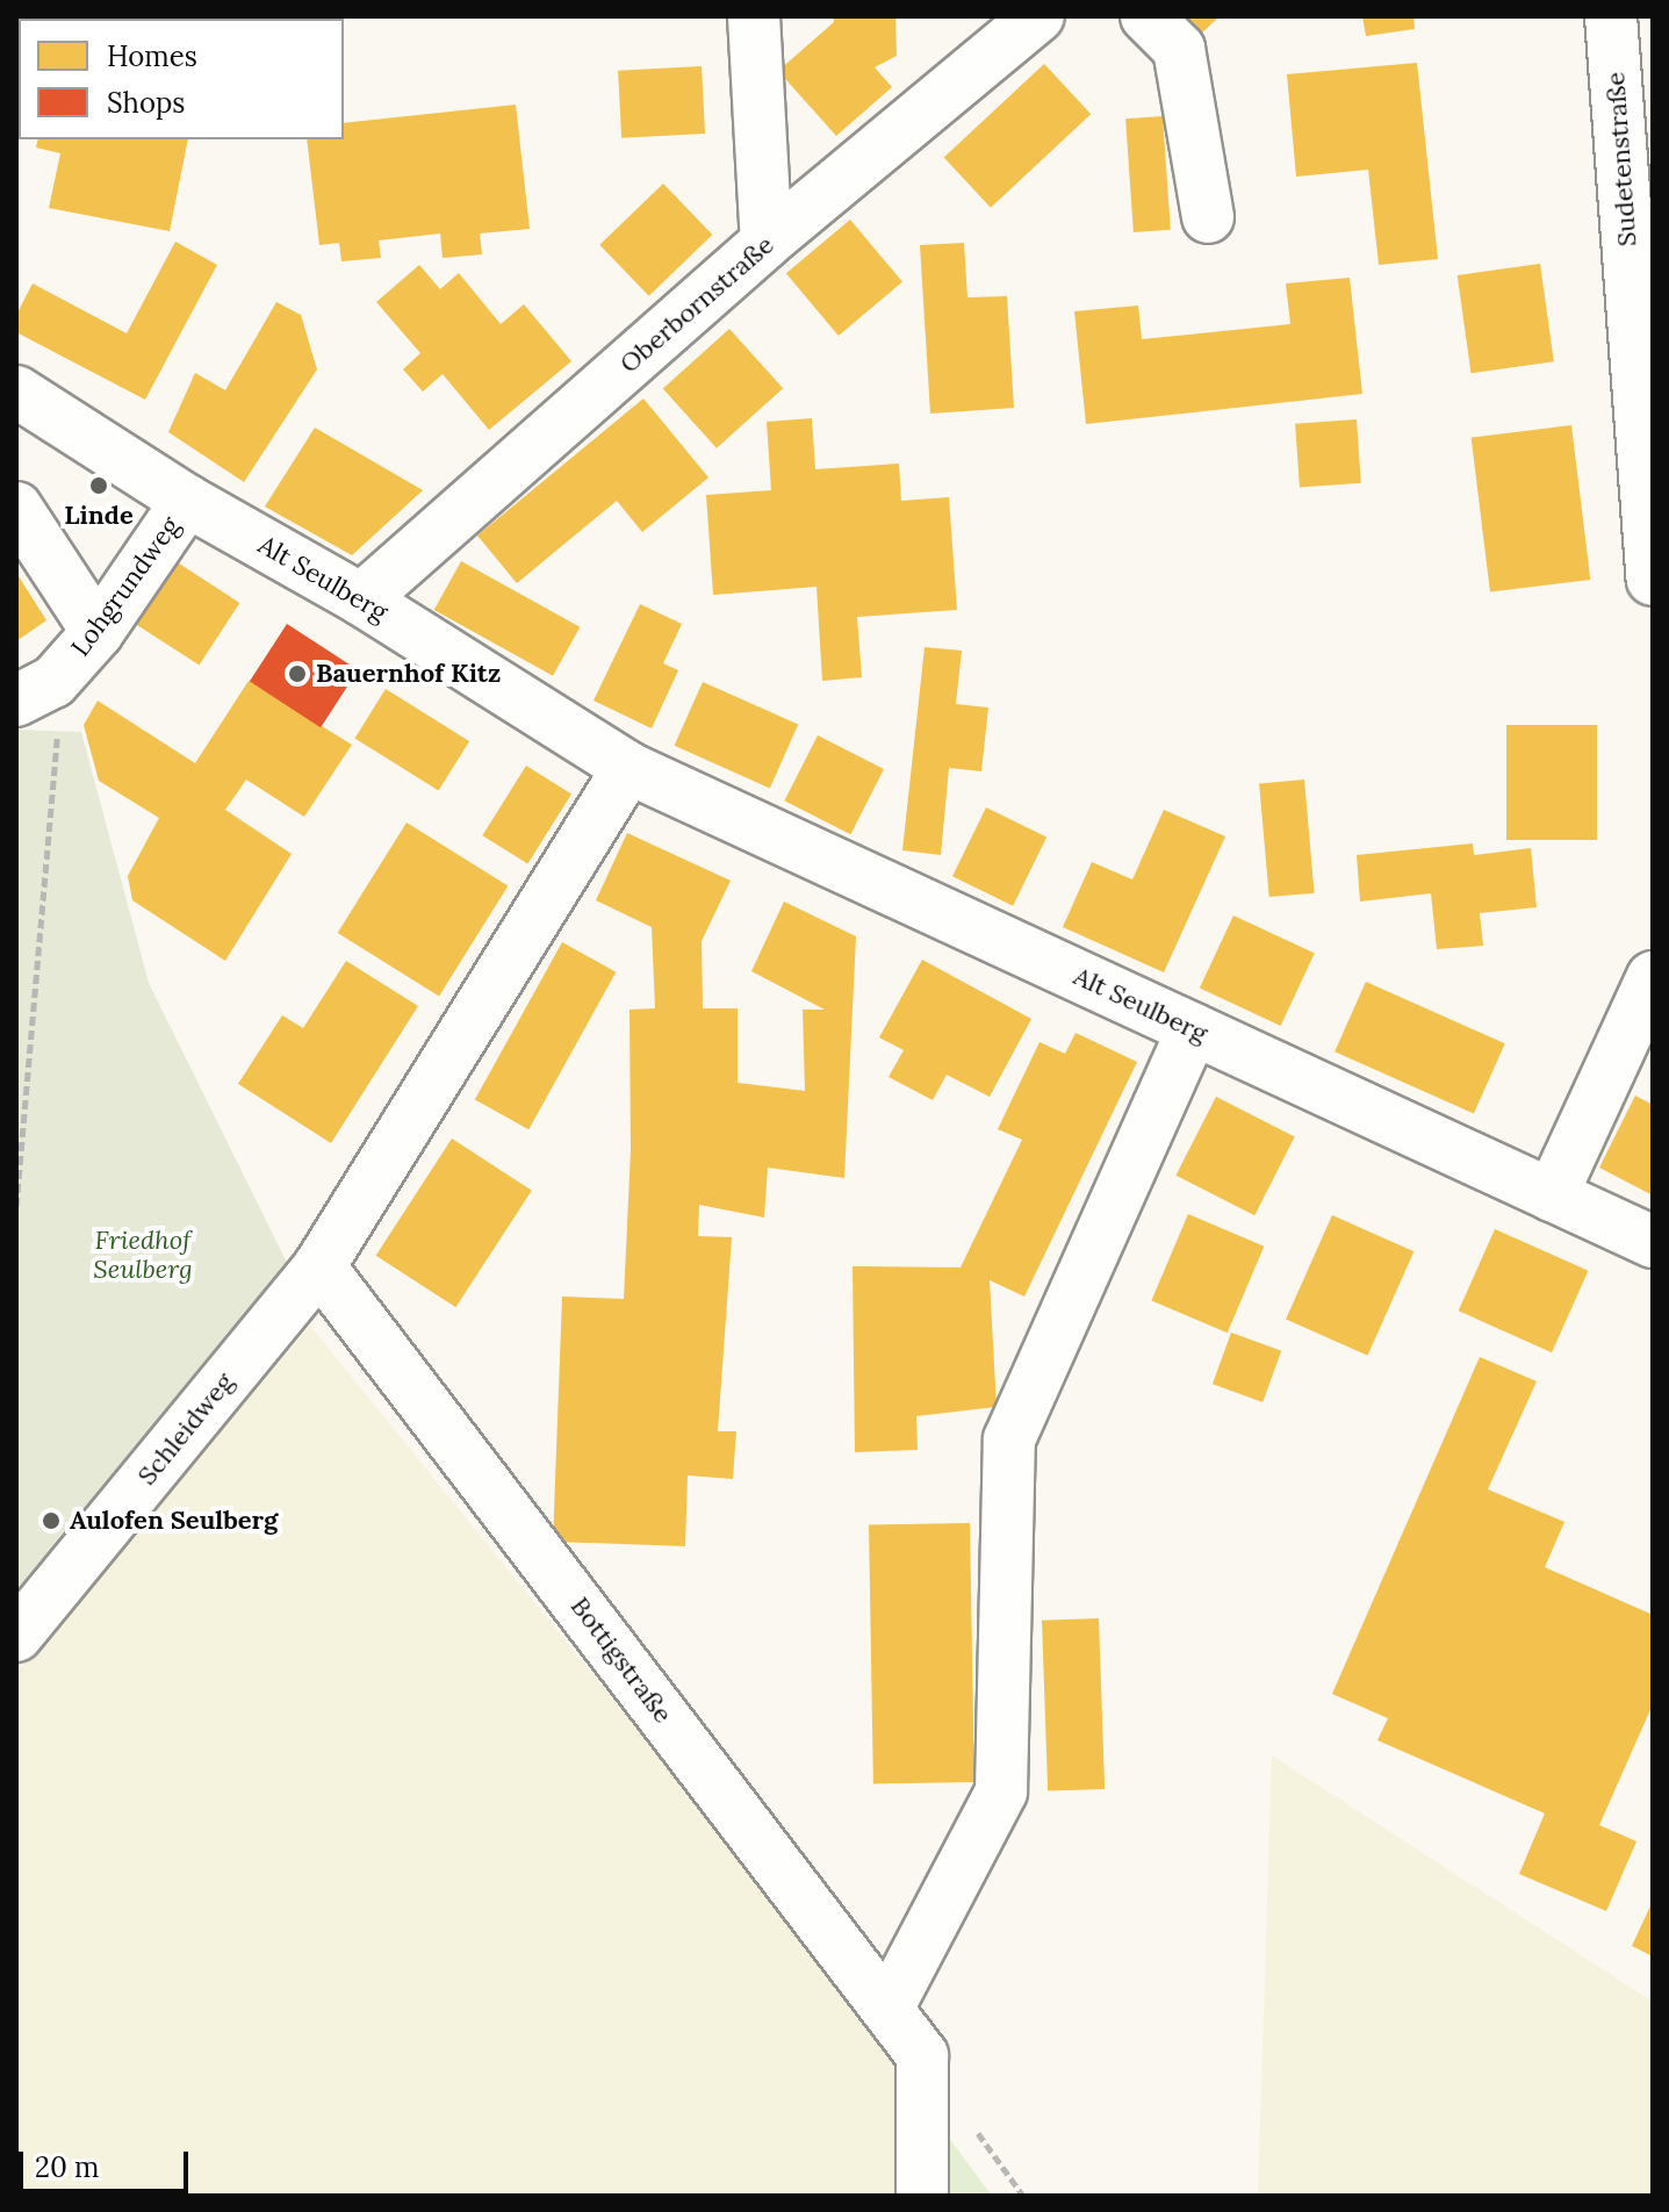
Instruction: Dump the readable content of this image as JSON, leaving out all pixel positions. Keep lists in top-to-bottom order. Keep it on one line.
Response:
{"streets":{"street":["Sudetenstraße","Oberbornstraße","Alt Seulberg","Lohgrundweg","Schleidweg","Bottigstraße"]},"crossings":[["Oberbornstraße","Alt Seulberg"],["Alt Seulberg","Lohgrundweg"],["Schleidweg","Bottigstraße"]],"parks":["Friedhof Seulberg"],"places":["Linde","Bauernhof Kitz","Aulofen Seulberg"],"legend":["Homes","Shops"],"scale_bar":"20 m"}
